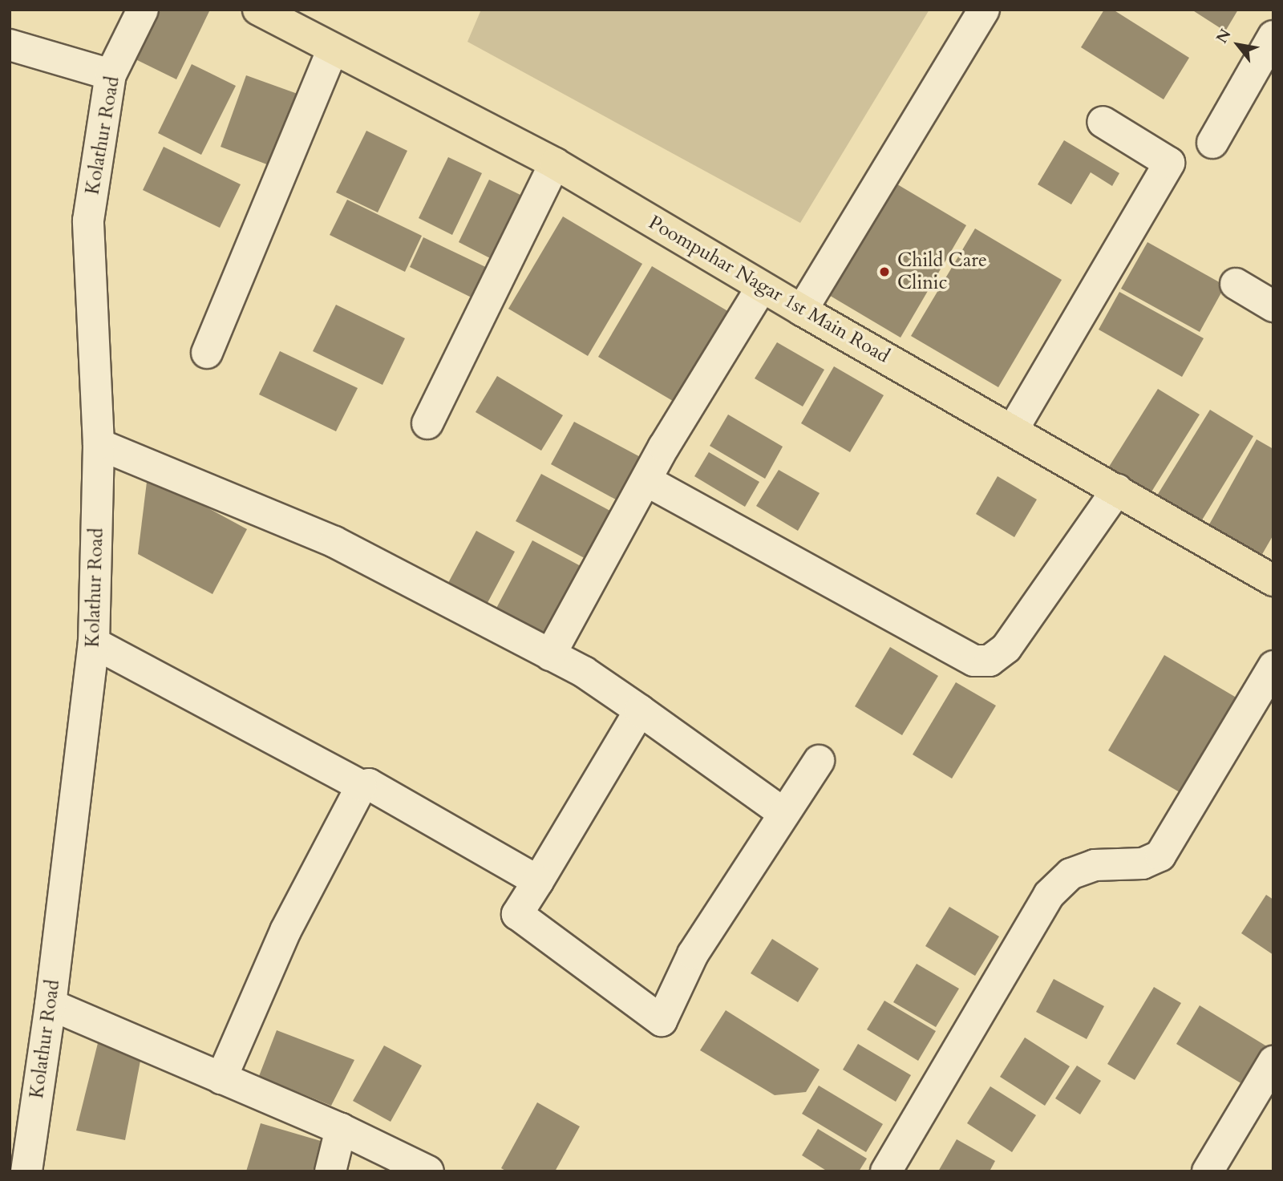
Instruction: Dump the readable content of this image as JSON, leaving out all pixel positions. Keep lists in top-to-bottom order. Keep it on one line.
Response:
{"streets":{"main road":["Poompuhar Nagar 1st Main Road"],"street":["Kolathur Road"]},"places":["Child Care Clinic"],"north":"top left"}
